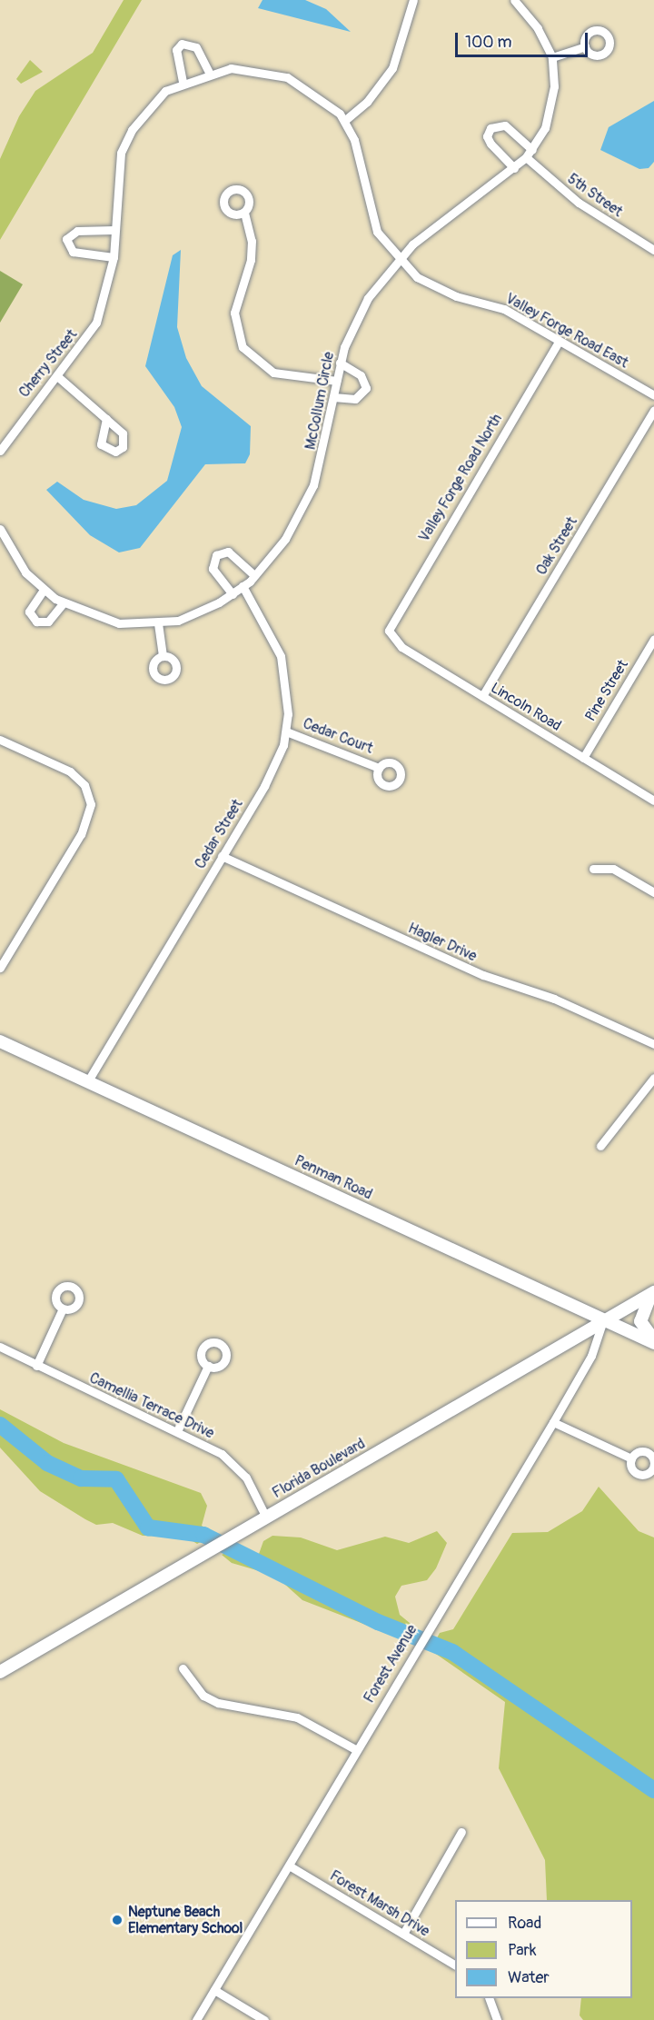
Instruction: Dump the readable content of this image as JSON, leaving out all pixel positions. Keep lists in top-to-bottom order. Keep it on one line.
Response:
{"streets":{"street":["5th Street","Valley Forge Road East","Cherry Street","McCollum Circle","Valley Forge Road North","Oak Street","Pine Street","Lincoln Road","Cedar Court","Cedar Street","Hagler Drive","Penman Road","Camellia Terrace Drive","Florida Boulevard","Forest Avenue","Forest Marsh Drive"]},"crossings":[["5th Street","McCollum Circle"],["Valley Forge Road East","Cherry Street"],["Valley Forge Road East","McCollum Circle"],["Valley Forge Road East","Valley Forge Road North"],["McCollum Circle","Cedar Street"],["Valley Forge Road North","Lincoln Road"],["Oak Street","Lincoln Road"],["Pine Street","Lincoln Road"],["Cedar Court","Cedar Street"],["Cedar Street","Hagler Drive"],["Cedar Street","Penman Road"],["Penman Road","Florida Boulevard"],["Penman Road","Forest Avenue"],["Camellia Terrace Drive","Florida Boulevard"],["Florida Boulevard","Forest Avenue"],["Forest Avenue","Forest Marsh Drive"]],"places":["Neptune Beach Elementary School"],"legend":["Road","Park","Water"],"scale_bar":"100 m"}
